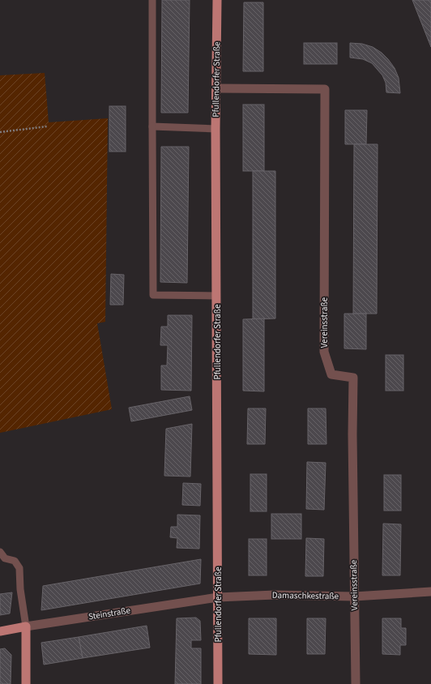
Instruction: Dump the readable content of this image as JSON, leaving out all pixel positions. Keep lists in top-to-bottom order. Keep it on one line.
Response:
{"streets":{"main road":["Pfullendorfer Straße","Steinstraße"],"street":["Vereinsstraße","Damaschkestraße"]},"crossings":[["Pfullendorfer Straße","Vereinsstraße"],["Pfullendorfer Straße","Damaschkestraße"],["Pfullendorfer Straße","Steinstraße"],["Vereinsstraße","Damaschkestraße"],["Damaschkestraße","Steinstraße"]]}
